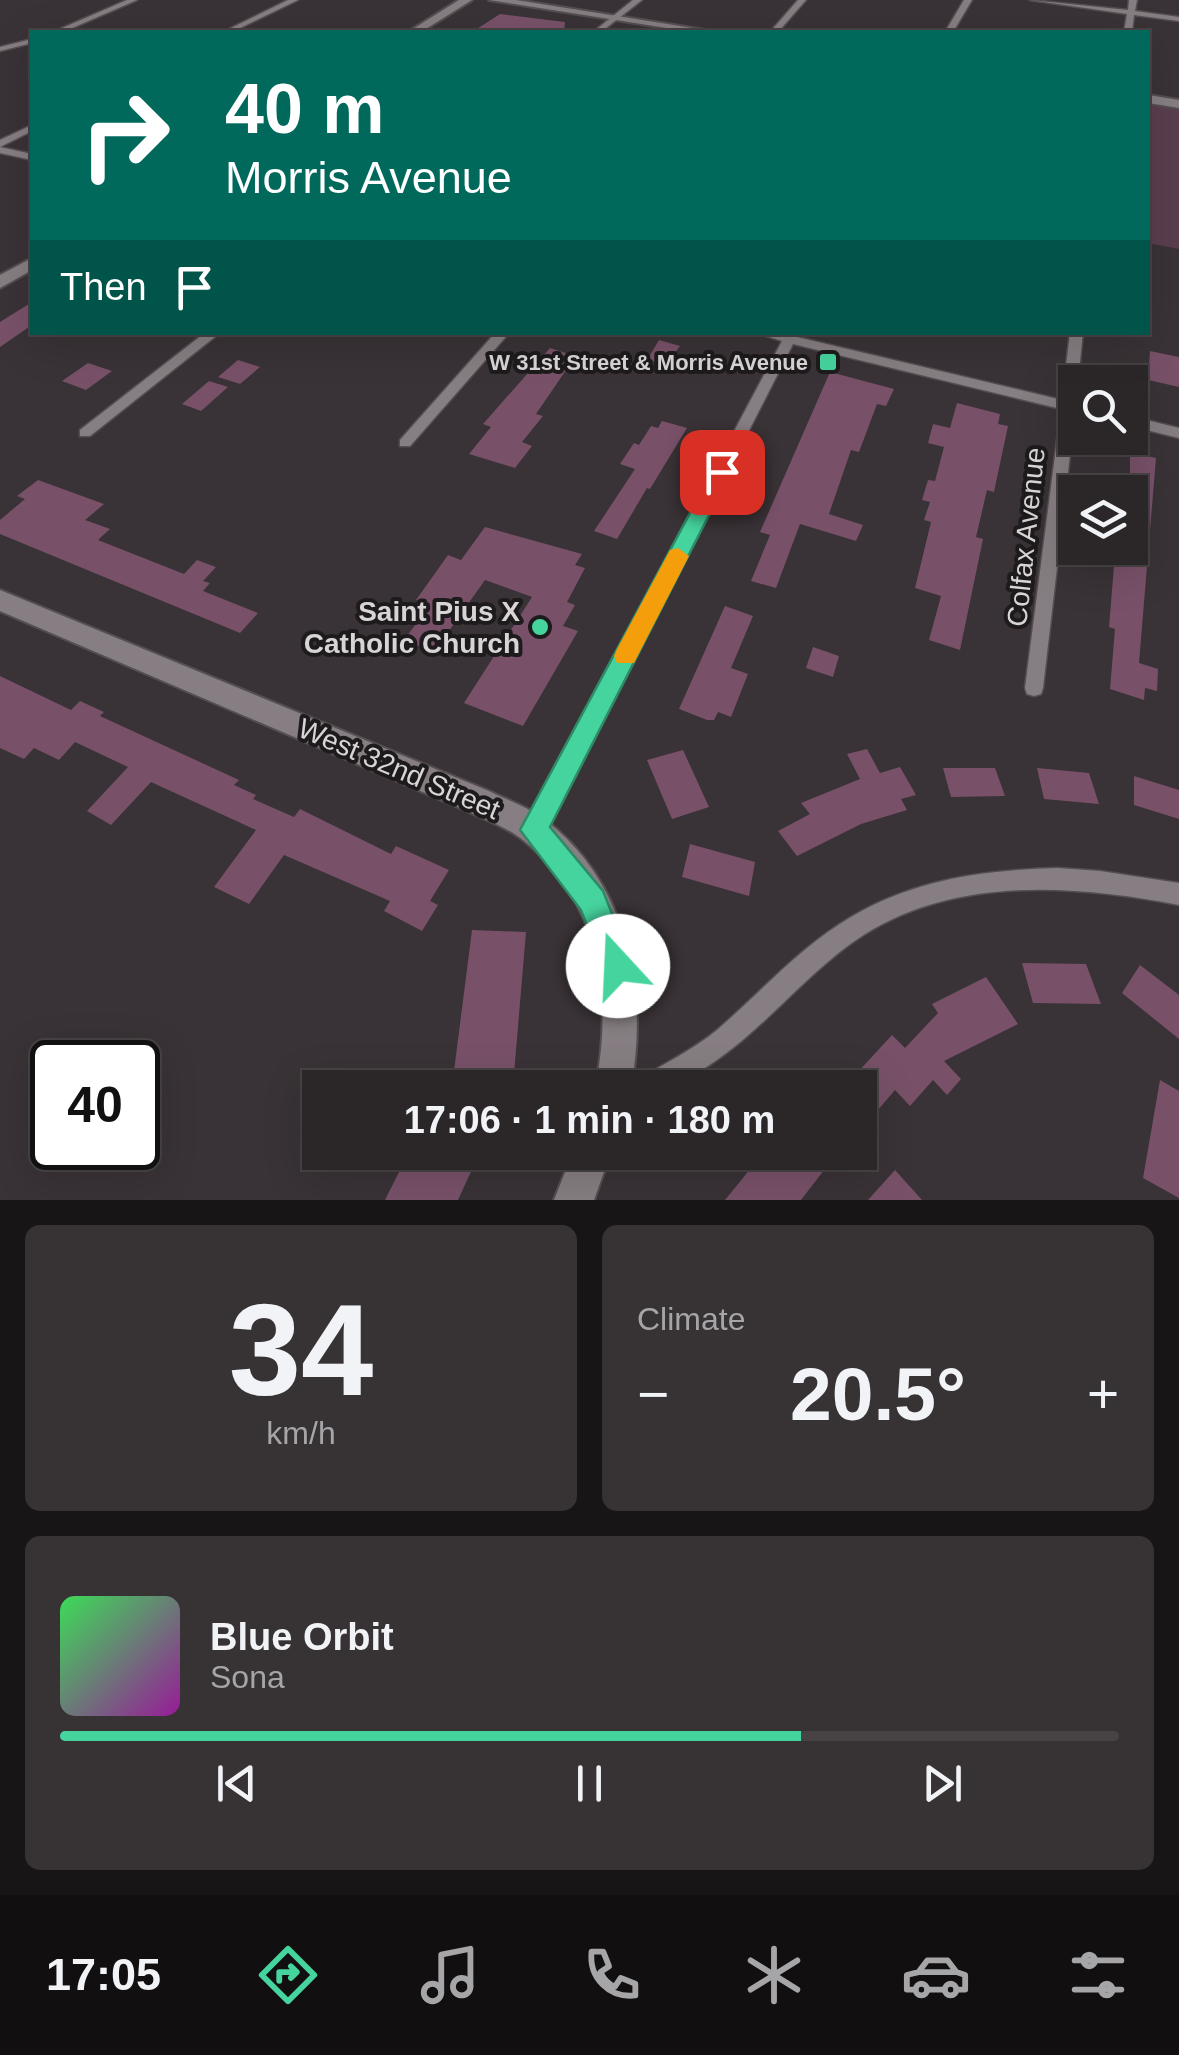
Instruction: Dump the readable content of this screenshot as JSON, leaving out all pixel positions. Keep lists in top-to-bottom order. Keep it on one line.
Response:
{"streets":{"street":["Colfax Avenue","West 32nd Street"]},"places":{"transit":["W 31st Street & Morris Avenue"],"other":["Saint Pius X Catholic Church"]},"page":{"turn":["40 m","Morris Avenue"],"then":"Then","limit":"40","trip":"17:06 · 1 min · 180 m","tile":[["34","km/h"],"Climate"],"heat":["−","20.5°","+"],"song":["Blue Orbit","Sona"],"tabs":"17:05"}}
